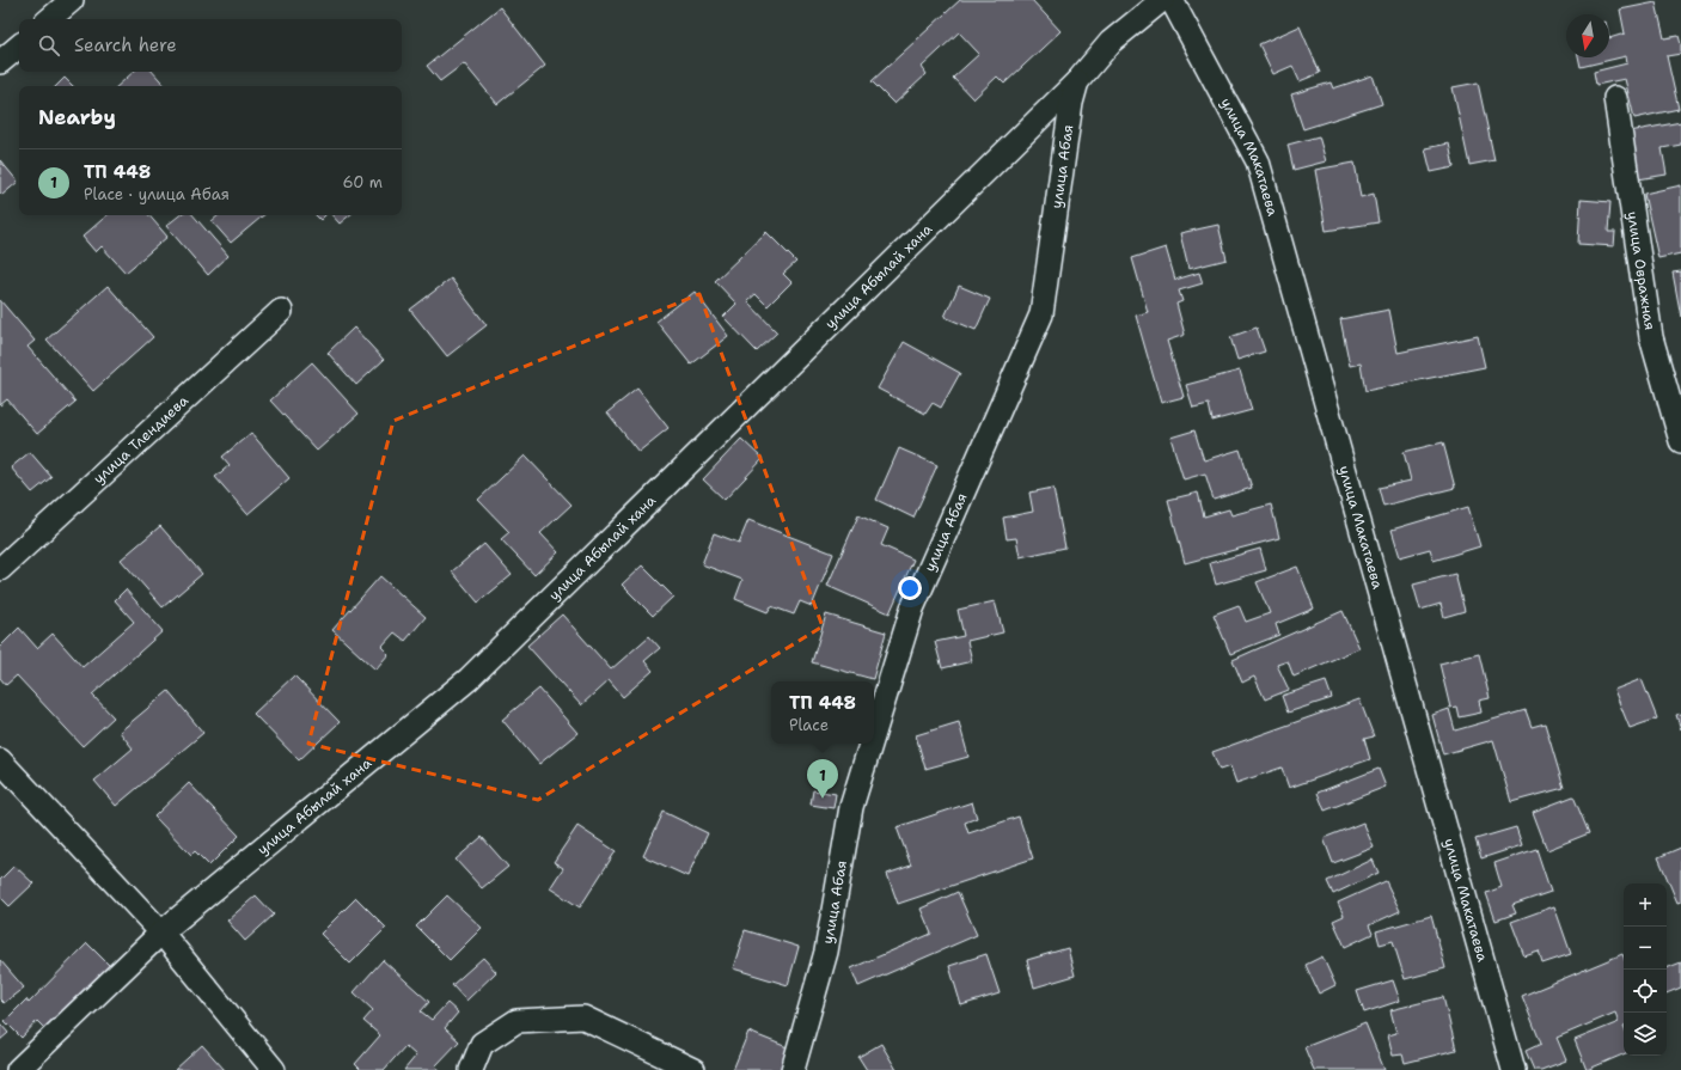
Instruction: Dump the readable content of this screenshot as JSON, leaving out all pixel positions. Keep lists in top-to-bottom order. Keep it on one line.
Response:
{"streets":{"street":["улица Макатаева","улица Абая","улица Овражная","улица Абылай хана","улица Тлендиева"]},"crossings":[["улица Абая","улица Абылай хана"]],"north":"bottom","page":{"search":"Search here","heading":"Nearby","list":[{"mark":"1","name":"ТП 448","note":"Place · улица Абая","value":"60 m"}],"popup":["ТП 448","Place"],"pins":"1","map_buttons":["+","−"]}}
